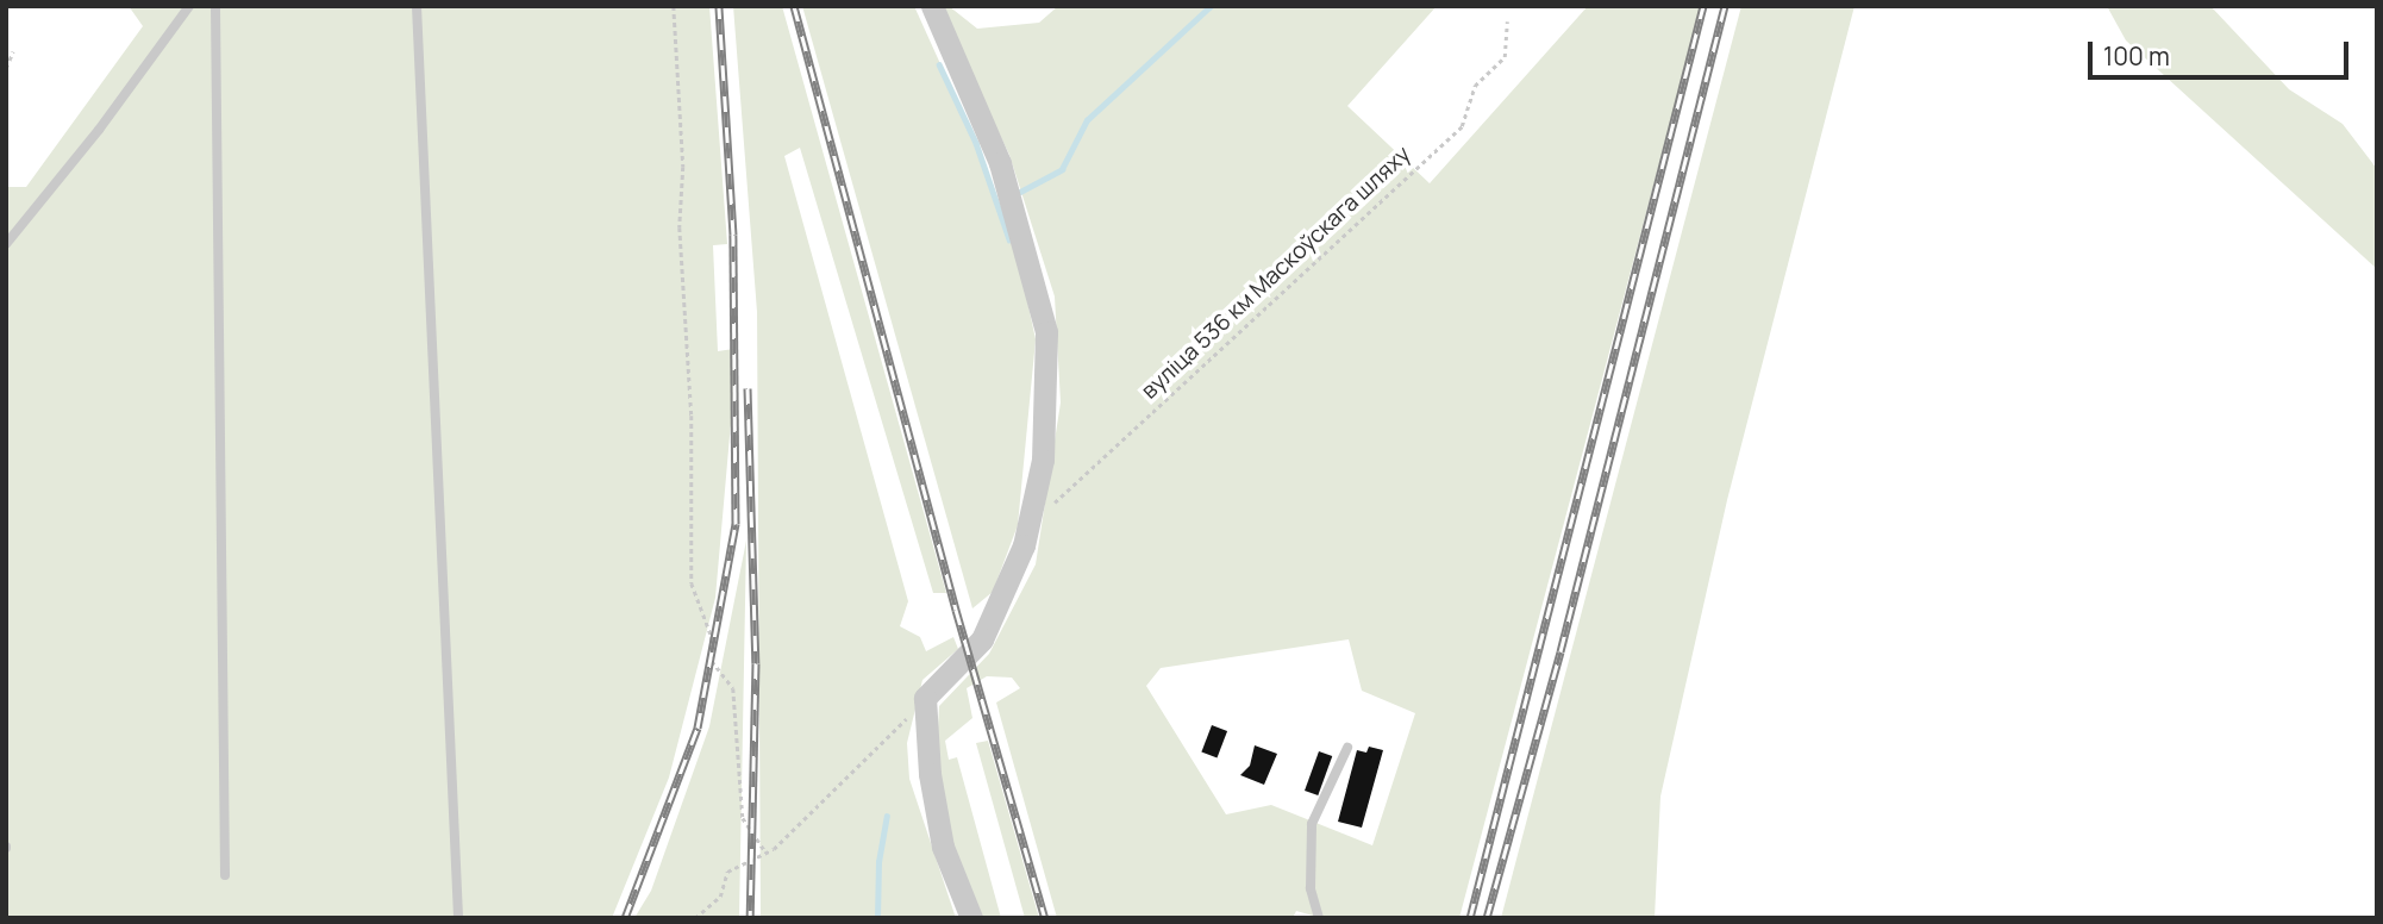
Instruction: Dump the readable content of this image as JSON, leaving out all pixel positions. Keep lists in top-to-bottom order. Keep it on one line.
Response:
{"streets":{"path":["вуліца 536 км Маскоўскага шляху"]},"scale_bar":"100 m"}
